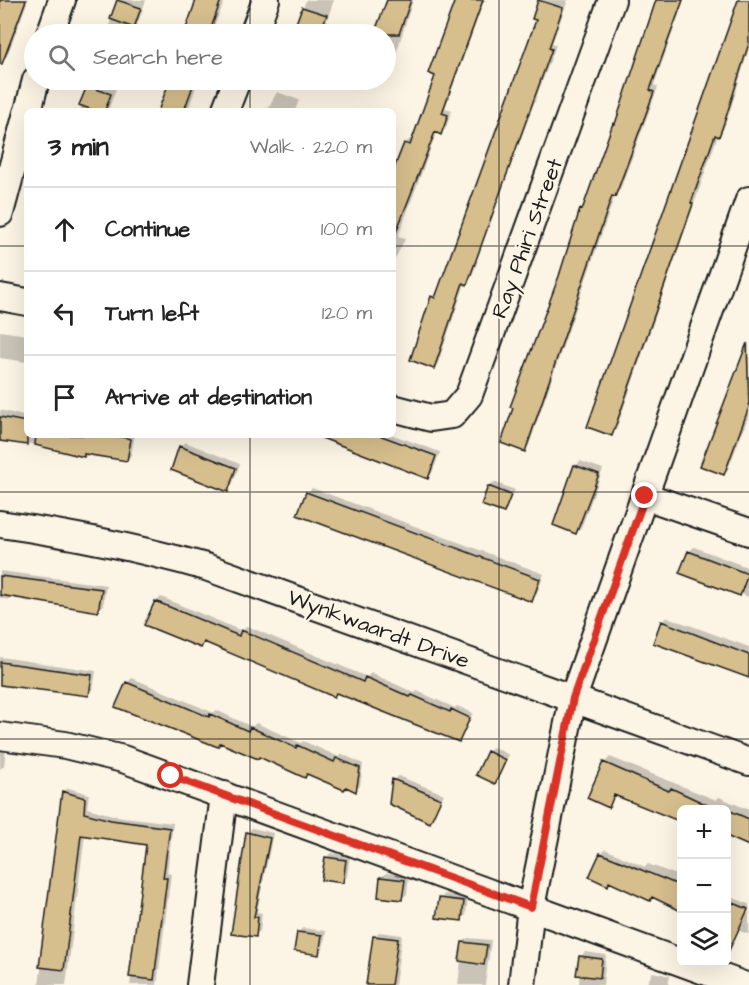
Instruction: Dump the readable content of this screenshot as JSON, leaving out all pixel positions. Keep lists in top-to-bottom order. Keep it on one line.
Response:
{"streets":{"street":["Ray Phiri Street","Wynkwaardt Drive"]},"page":{"search":"Search here","heading":["3 min","Walk · 220 m"],"list":[["Continue","100 m"],["Turn left","120 m"],"Arrive at destination"],"map_buttons":["+","−"]}}
